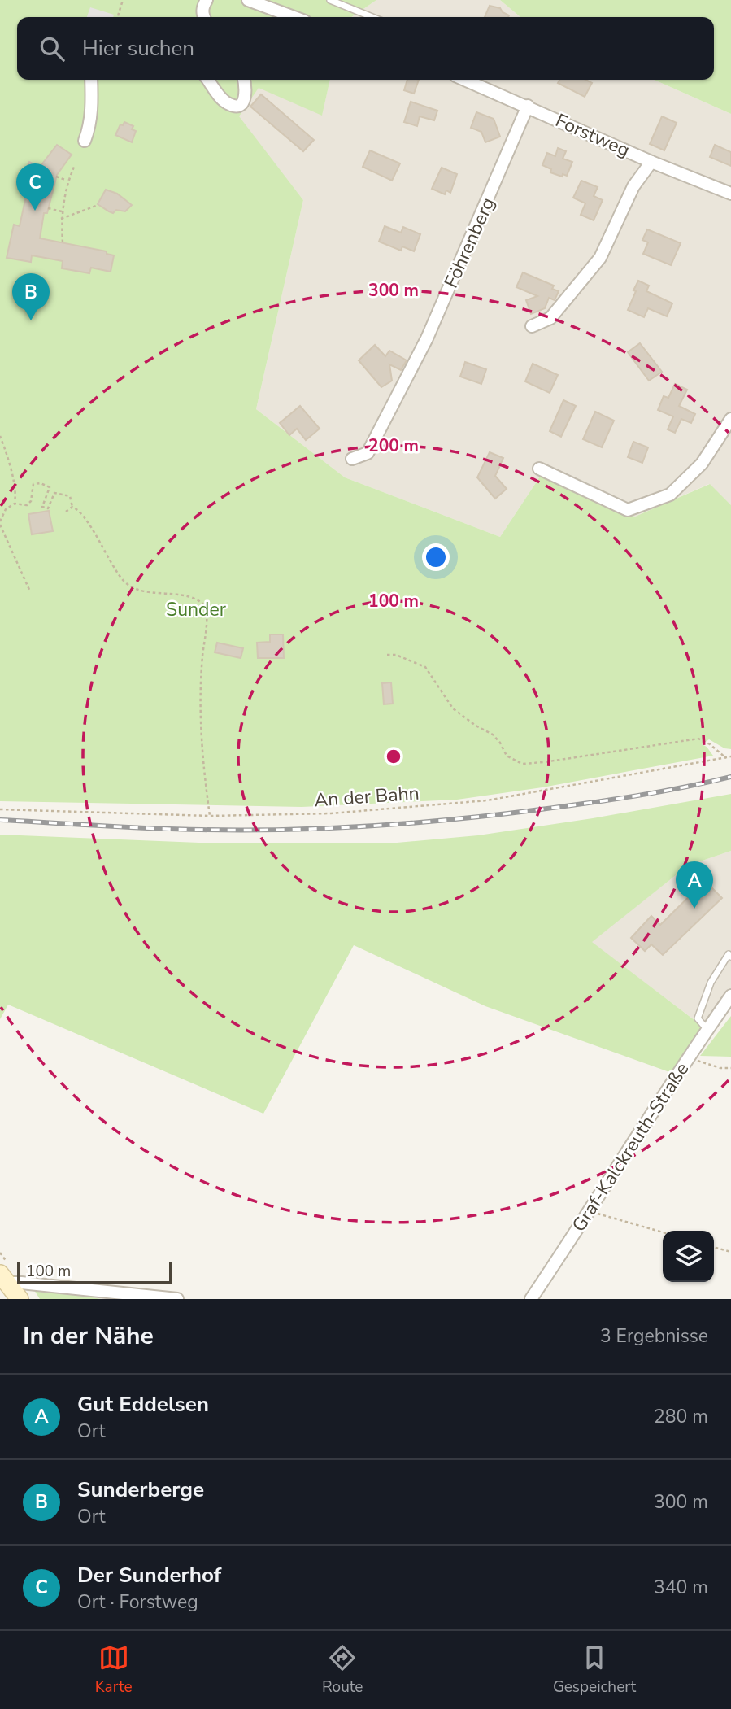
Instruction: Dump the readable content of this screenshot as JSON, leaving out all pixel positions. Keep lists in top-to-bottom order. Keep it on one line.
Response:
{"streets":{"street":["Forstweg","Föhrenberg","Graf-Kalckreuth-Straße"],"path":["An der Bahn"]},"crossings":[["Forstweg","Föhrenberg"]],"parks":["Sunder"],"scale_bar":"100 m","page":{"search":"Hier suchen","pins":["C","B","A"],"scale":"100 m","heading":["In der Nähe","3 Ergebnisse"],"list":[{"mark":"A","name":"Gut Eddelsen","note":"Ort","value":"280 m"},{"mark":"B","name":"Sunderberge","note":"Ort","value":"300 m"},{"mark":"C","name":"Der Sunderhof","note":"Ort · Forstweg","value":"340 m"}],"nav":["Karte","Route","Gespeichert"]},"rings":["300 m","200 m","100 m"]}
